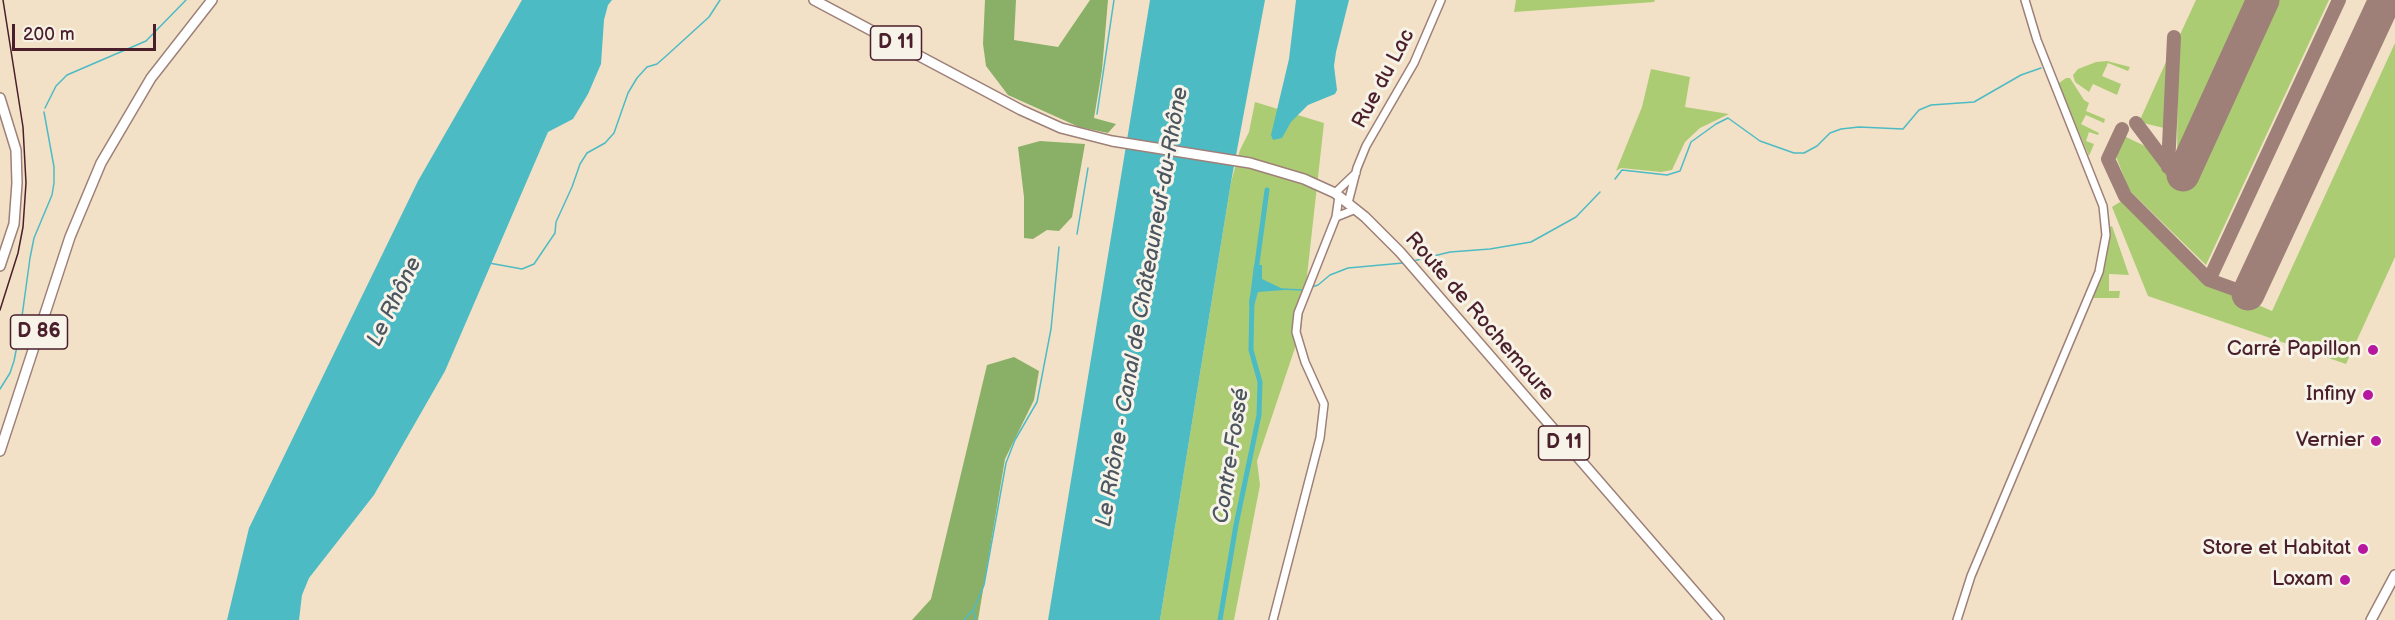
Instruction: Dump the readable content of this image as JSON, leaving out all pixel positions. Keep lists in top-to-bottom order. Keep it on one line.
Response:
{"streets":{"main road":["D 11","Route de Rochemaure","D 86"],"street":["Rue du Lac"]},"crossings":[["Rue du Lac","Route de Rochemaure"]],"water":["Le Rhône","Le Rhône - Canal de Châteauneuf-du-Rhône","Contre-Fossé"],"places":["Carré Papillon","Infiny","Vernier","Store et Habitat","Loxam"],"scale_bar":"200 m"}
